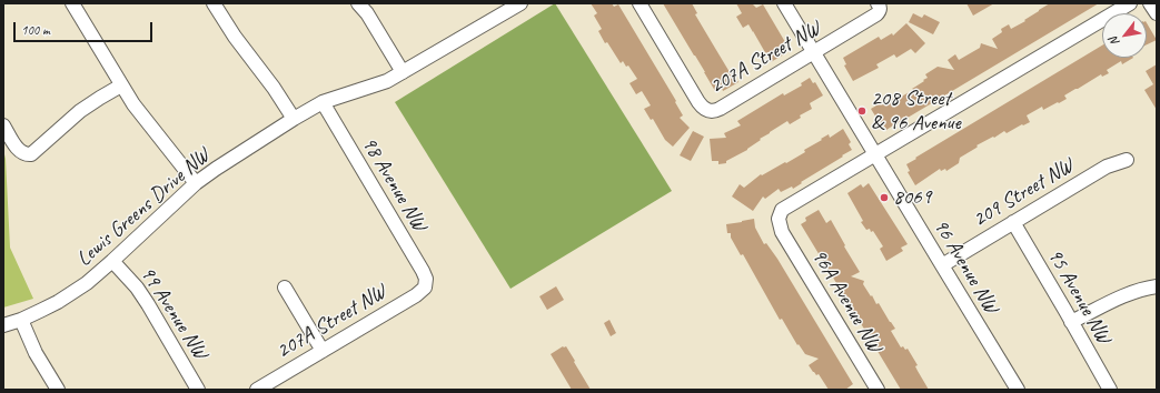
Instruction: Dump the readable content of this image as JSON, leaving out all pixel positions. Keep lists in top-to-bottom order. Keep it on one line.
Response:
{"streets":{"street":["207A Street NW","98 Avenue NW","209 Street NW","Lewis Greens Drive NW","96 Avenue NW","95 Avenue NW","96A Avenue NW","99 Avenue NW"]},"crossings":[["207A Street NW","98 Avenue NW"],["207A Street NW","96 Avenue NW"],["98 Avenue NW","Lewis Greens Drive NW"],["209 Street NW","96 Avenue NW"],["209 Street NW","95 Avenue NW"],["Lewis Greens Drive NW","99 Avenue NW"],["96 Avenue NW","96A Avenue NW"]],"places":["208 Street & 96 Avenue","8069"],"scale_bar":"100 m","north":"bottom left"}
